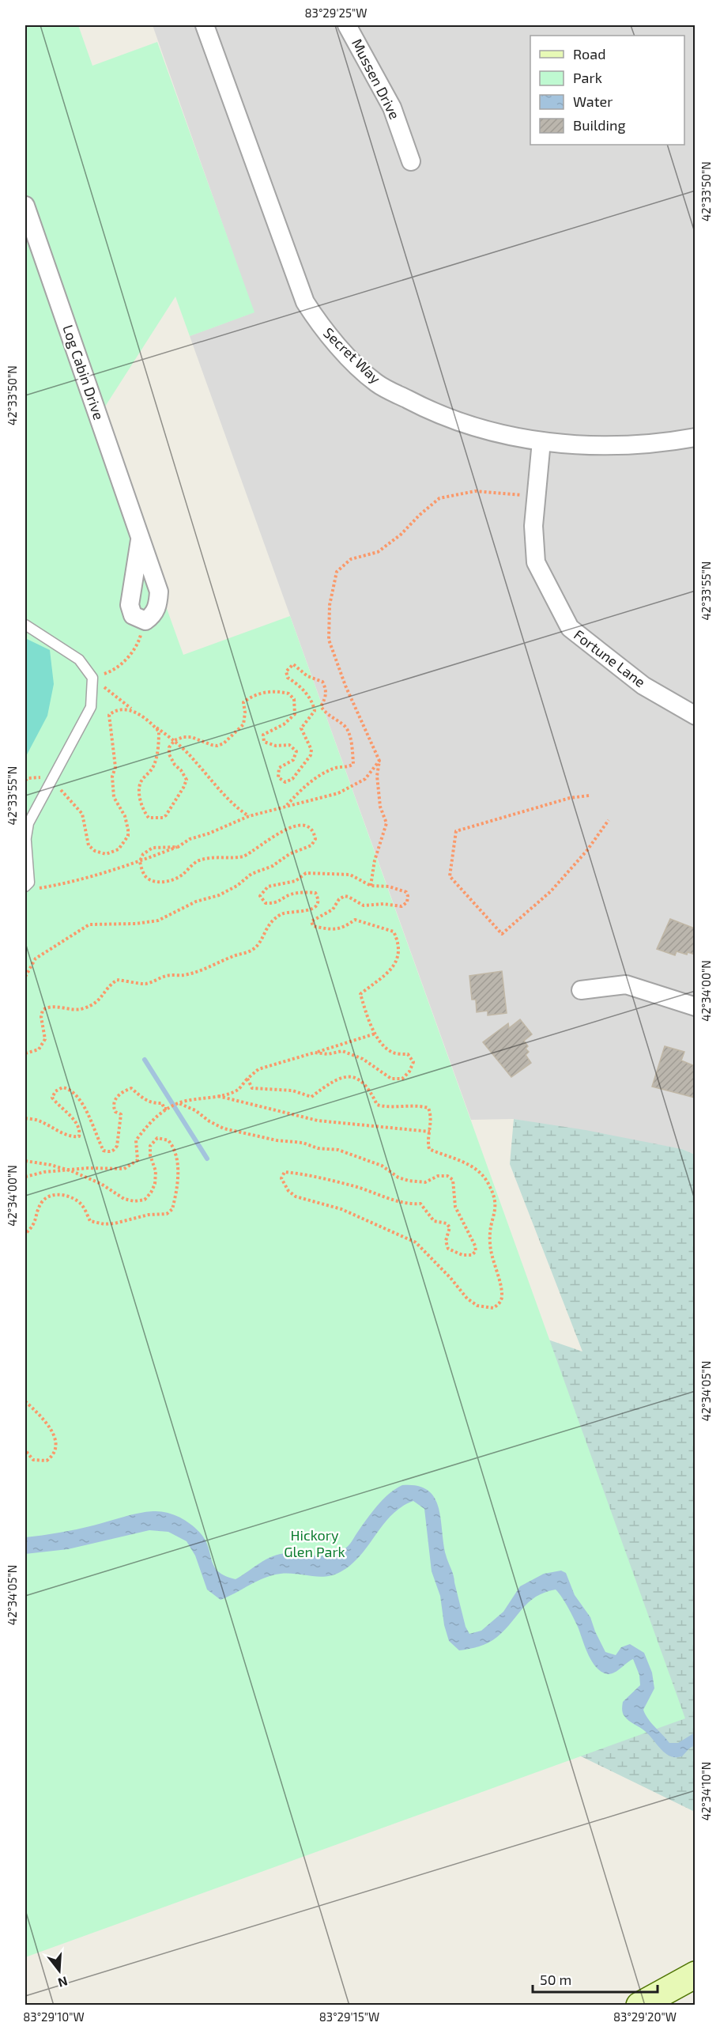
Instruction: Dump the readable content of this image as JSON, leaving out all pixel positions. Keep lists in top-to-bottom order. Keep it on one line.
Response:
{"streets":{"street":["Mussen Drive","Secret Way","Log Cabin Drive","Fortune Lane"]},"crossings":[["Secret Way","Fortune Lane"]],"parks":["Hickory Glen Park"],"legend":["Road","Park","Water","Building"],"scale_bar":"50 m","north":"bottom","coordinates":["83°29'25\"W","42°33'50\"N","42°33'55\"N","42°34'00\"N","42°34'05\"N","42°34'10\"N","83°29'10\"W","83°29'15\"W","83°29'20\"W"]}
